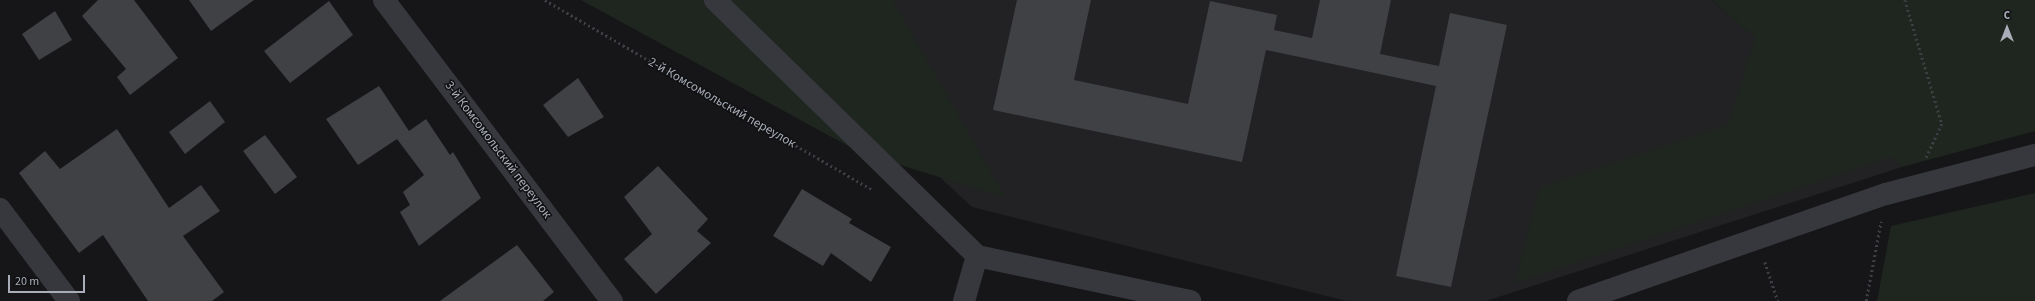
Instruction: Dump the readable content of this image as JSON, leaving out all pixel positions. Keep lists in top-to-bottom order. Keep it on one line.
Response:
{"streets":{"street":["3-й Комсомольский переулок"],"path":["2-й Комсомольский переулок"]},"scale_bar":"20 m","north":"top"}
